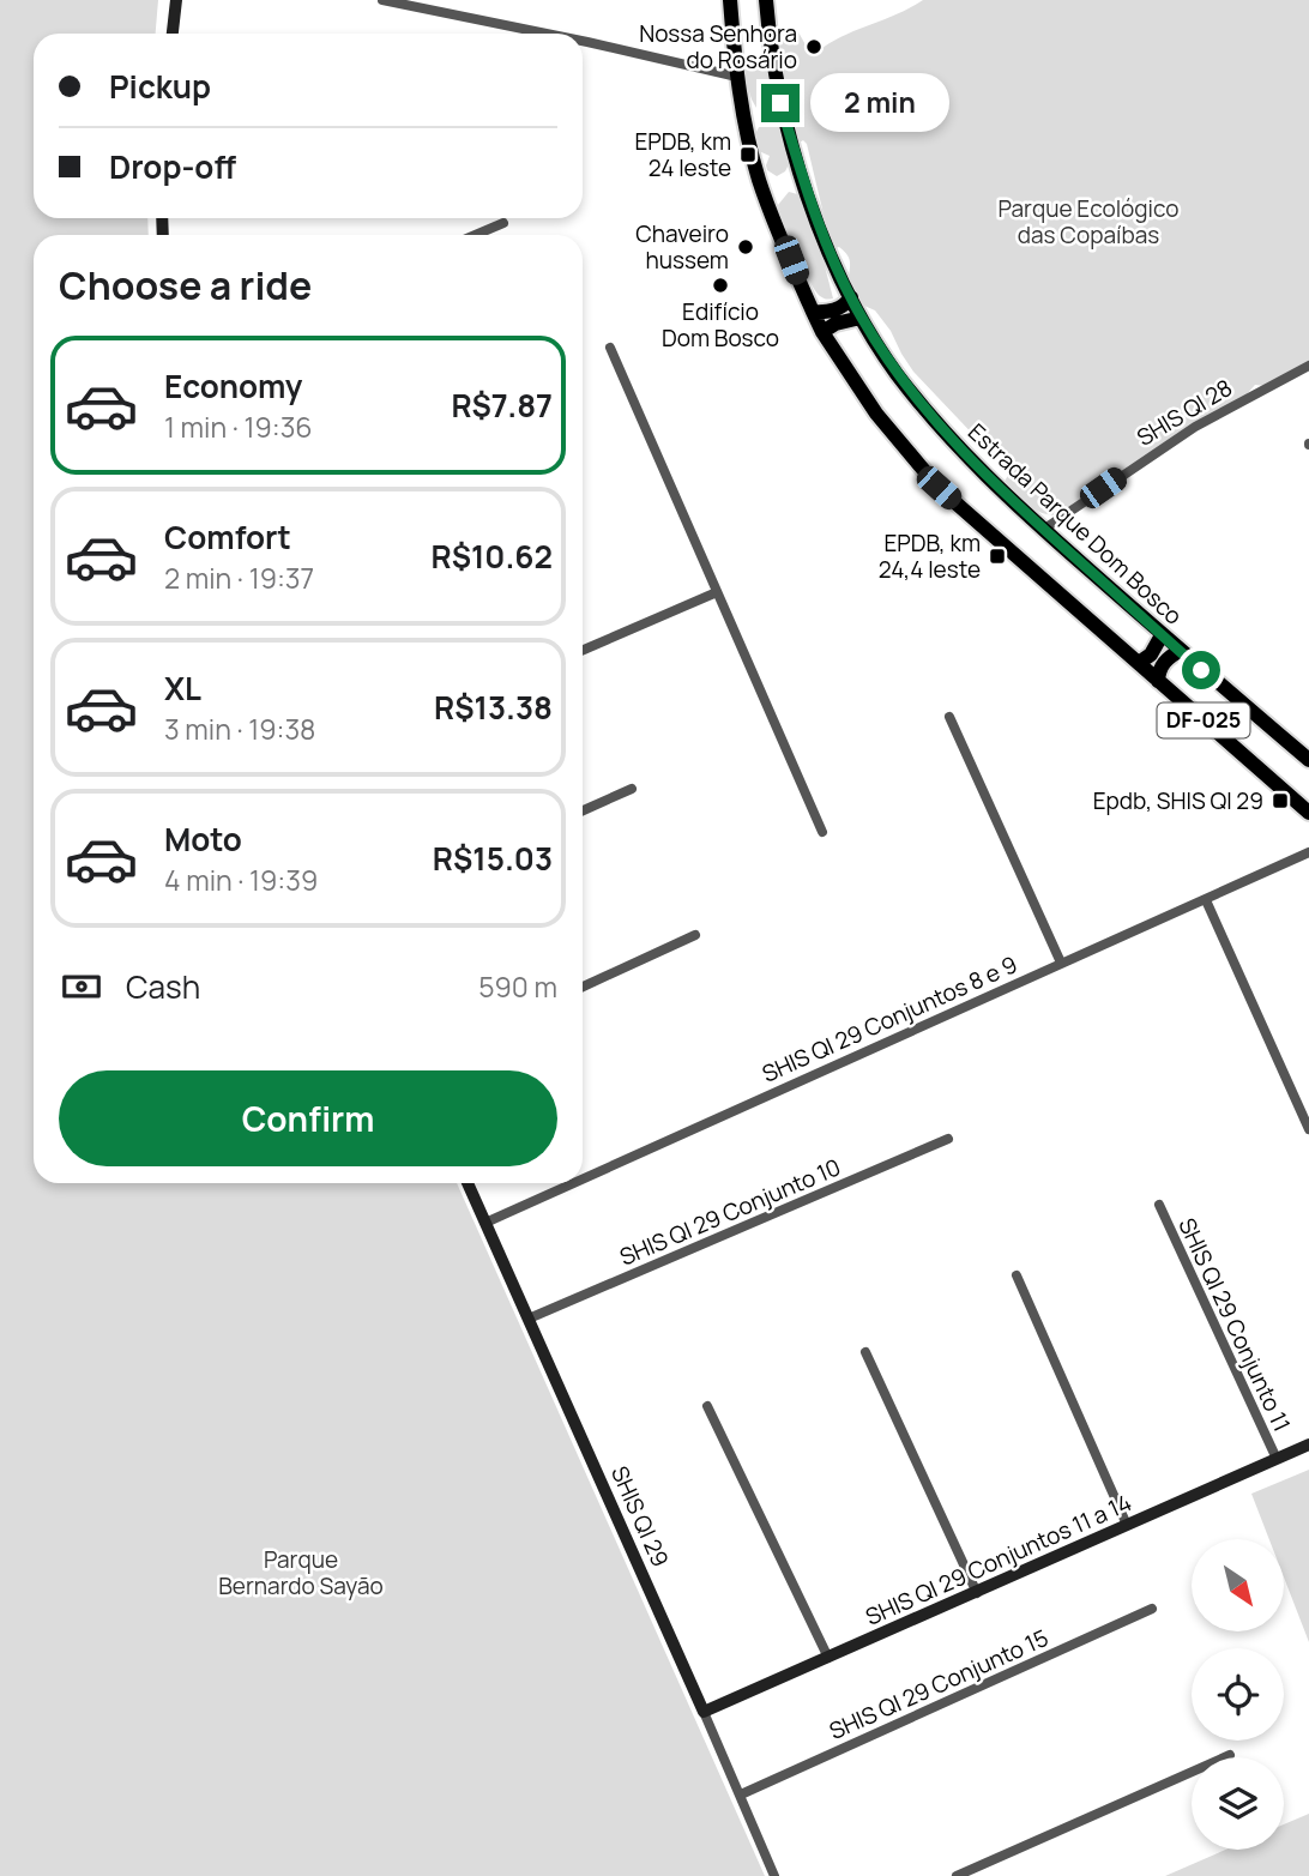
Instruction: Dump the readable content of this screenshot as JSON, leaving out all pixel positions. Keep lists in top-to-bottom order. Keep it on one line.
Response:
{"streets":{"main road":["Estrada Parque Dom Bosco","DF-025"],"street":["SHIS QI 28","SHIS QI 29 Conjuntos 8 e 9","SHIS QI 29 Conjunto 10","SHIS QI 29 Conjunto 11","SHIS QI 29","SHIS QI 29 Conjuntos 11 a 14","SHIS QI 29 Conjunto 15"]},"crossings":[["SHIS QI 28","Estrada Parque Dom Bosco"],["SHIS QI 29 Conjuntos 8 e 9","SHIS QI 29"],["SHIS QI 29 Conjunto 10","SHIS QI 29"],["SHIS QI 29 Conjunto 11","SHIS QI 29 Conjuntos 11 a 14"],["SHIS QI 29","SHIS QI 29 Conjuntos 11 a 14"],["SHIS QI 29","SHIS QI 29 Conjunto 15"]],"parks":["Parque Ecológico das Copaíbas","Parque Bernardo Sayão"],"places":{"other":["Nossa Senhora do Rosário","Chaveiro hussem","Edifício Dom Bosco"],"transit":["EPDB, km 24 leste","EPDB, km 24,4 leste","Epdb, SHIS QI 29"]},"north":"bottom right","page":{"banner":["Pickup","Drop-off"],"bubble":"2 min","heading":"Choose a ride","list":[{"name":"Economy","note":"1 min · 19:36","value":"R$7.87"},{"name":"Comfort","note":"2 min · 19:37","value":"R$10.62"},{"name":"XL","note":"3 min · 19:38","value":"R$13.38"},{"name":"Moto","note":"4 min · 19:39","value":"R$15.03"}],"pay":["Cash","590 m"],"buttons":"Confirm"}}
